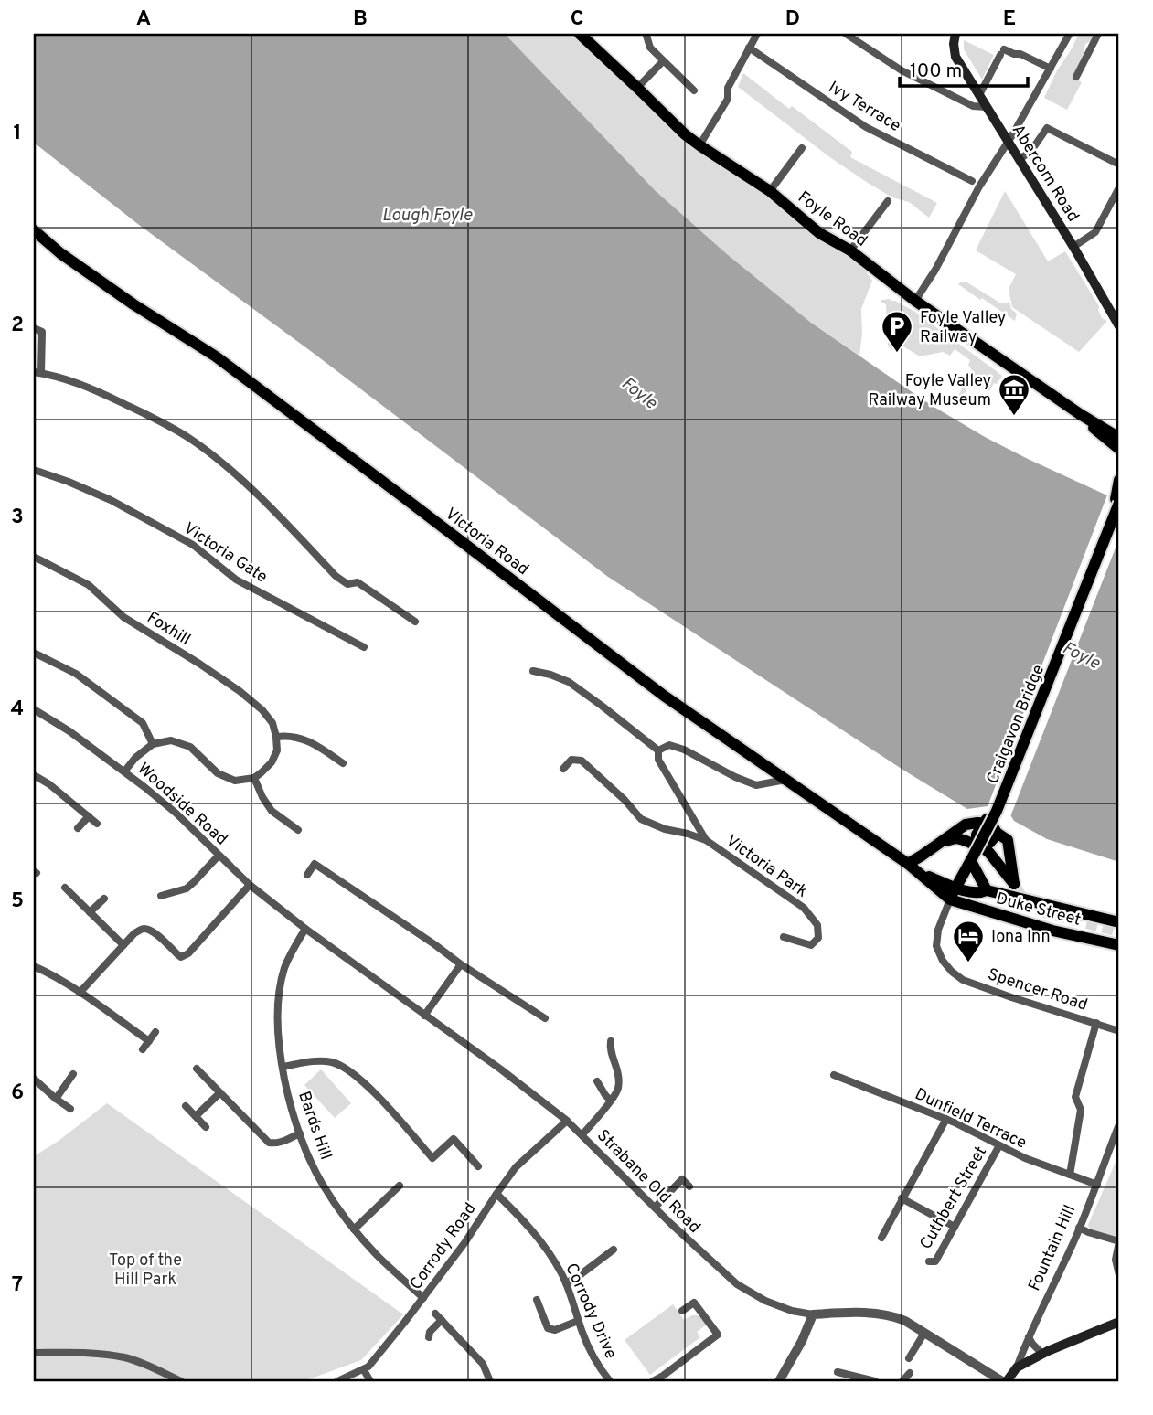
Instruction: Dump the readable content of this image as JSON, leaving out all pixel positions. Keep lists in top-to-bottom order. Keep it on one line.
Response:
{"streets":{"main road":["Abercorn Road","Foyle Road","Victoria Road","Craigavon Bridge","Duke Street","Fountain Hill"],"street":["Ivy Terrace","Victoria Gate","Foxhill","Woodside Road","Victoria Park","Spencer Road","Dunfield Terrace","Bards Hill","Strabane Old Road","Cuthbert Street","Corrody Road","Corrody Drive"]},"crossings":[["Victoria Road","Craigavon Bridge"],["Victoria Road","Duke Street"],["Victoria Road","Spencer Road"],["Craigavon Bridge","Duke Street"],["Craigavon Bridge","Spencer Road"],["Woodside Road","Bards Hill"],["Woodside Road","Strabane Old Road"],["Duke Street","Spencer Road"],["Dunfield Terrace","Cuthbert Street"],["Dunfield Terrace","Fountain Hill"],["Bards Hill","Strabane Old Road"],["Bards Hill","Corrody Road"],["Strabane Old Road","Corrody Road"],["Strabane Old Road","Fountain Hill"],["Corrody Road","Corrody Drive"]],"water":["Lough Foyle","Foyle"],"parks":["Top of the Hill Park"],"places":{"parking":["Foyle Valley Railway"],"museum":["Foyle Valley Railway Museum"],"hotel":["Iona Inn"]},"scale_bar":"100 m","grid":{"columns":["A","B","C","D","E"],"rows":["1","2","3","4","5","6","7"]}}
